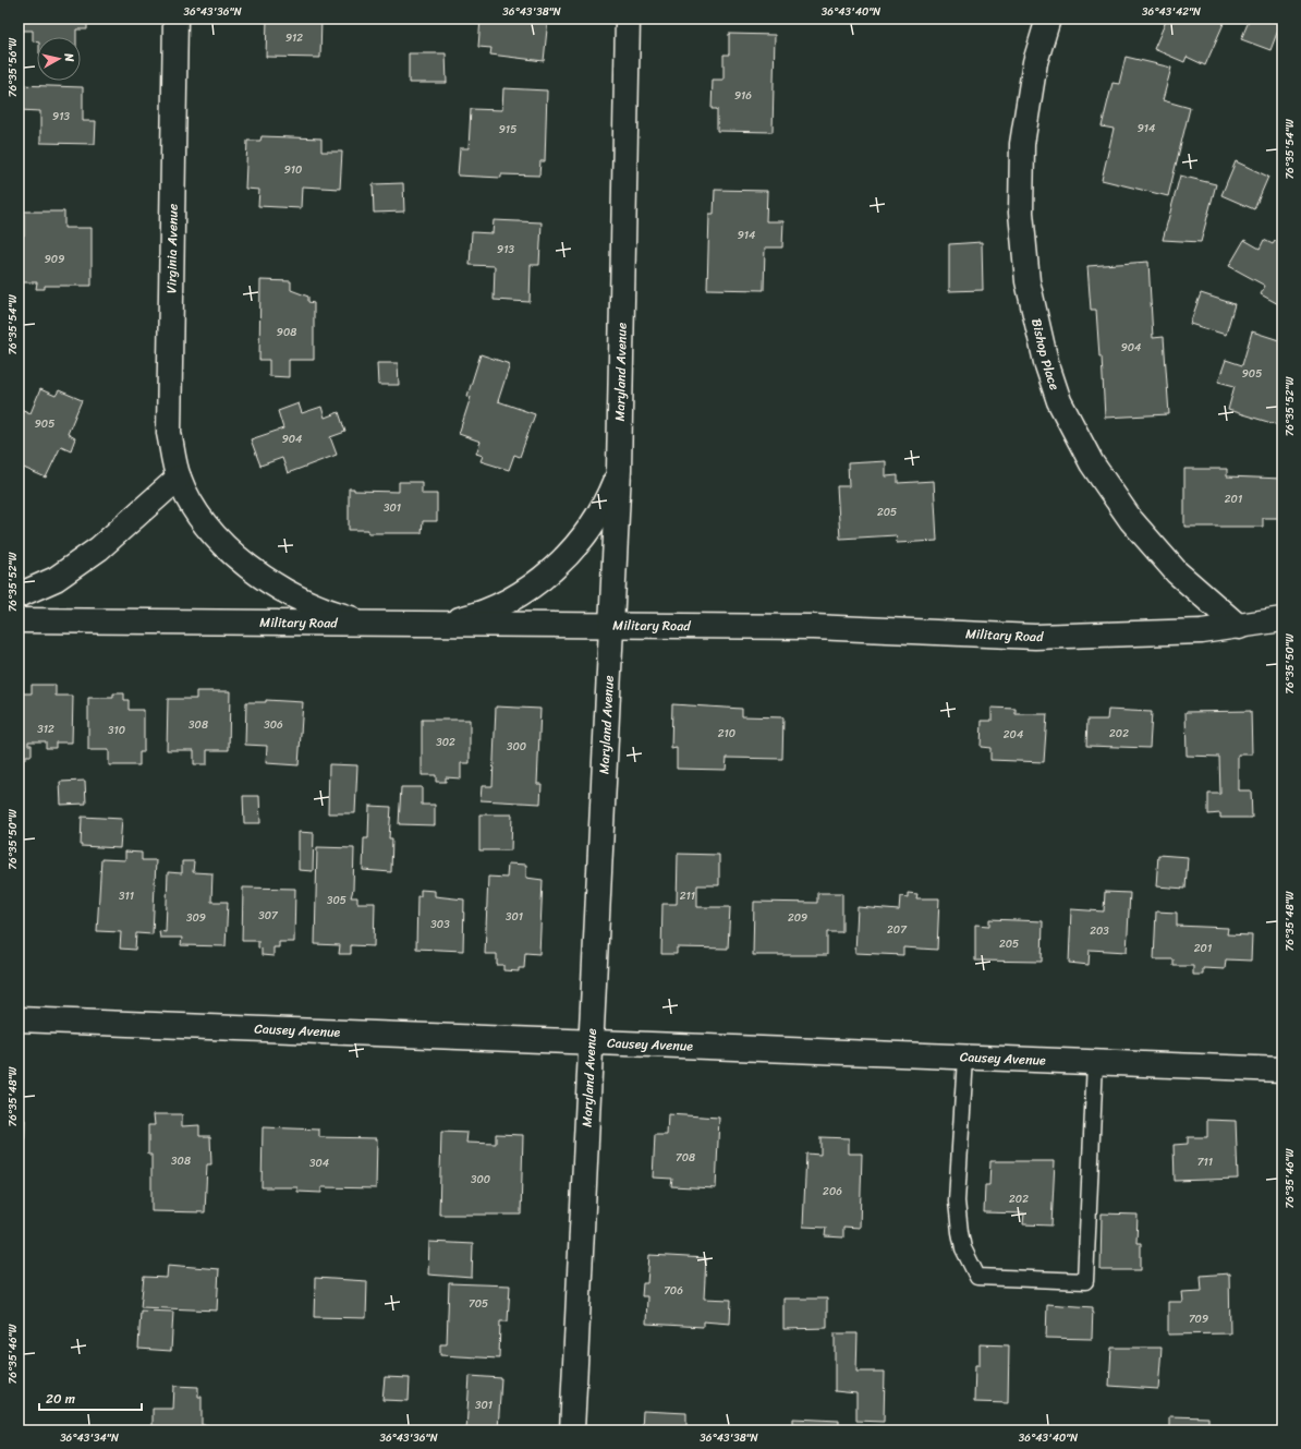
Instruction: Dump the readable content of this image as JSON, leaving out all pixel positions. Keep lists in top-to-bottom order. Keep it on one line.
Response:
{"streets":{"street":["Virginia Avenue","Bishop Place","Maryland Avenue","Military Road","Causey Avenue"]},"crossings":[["Virginia Avenue","Military Road"],["Bishop Place","Military Road"],["Maryland Avenue","Military Road"],["Maryland Avenue","Causey Avenue"]],"house_numbers":["912","916","913","914","915","910","914","913","909","908","904","905","905","904","201","301","205","308","306","312","310","210","202","204","302","300","311","211","305","307","301","309","209","303","207","203","205","201","708","308","711","304","300","206","202","706","705","709","301"],"scale_bar":"20 m","north":"right","coordinates":["36°43'36\"N","36°43'38\"N","36°43'40\"N","36°43'42\"N","76°35'56\"W","76°35'54\"W","76°35'52\"W","76°35'50\"W","76°35'48\"W","76°35'46\"W","36°43'34\"N"]}
